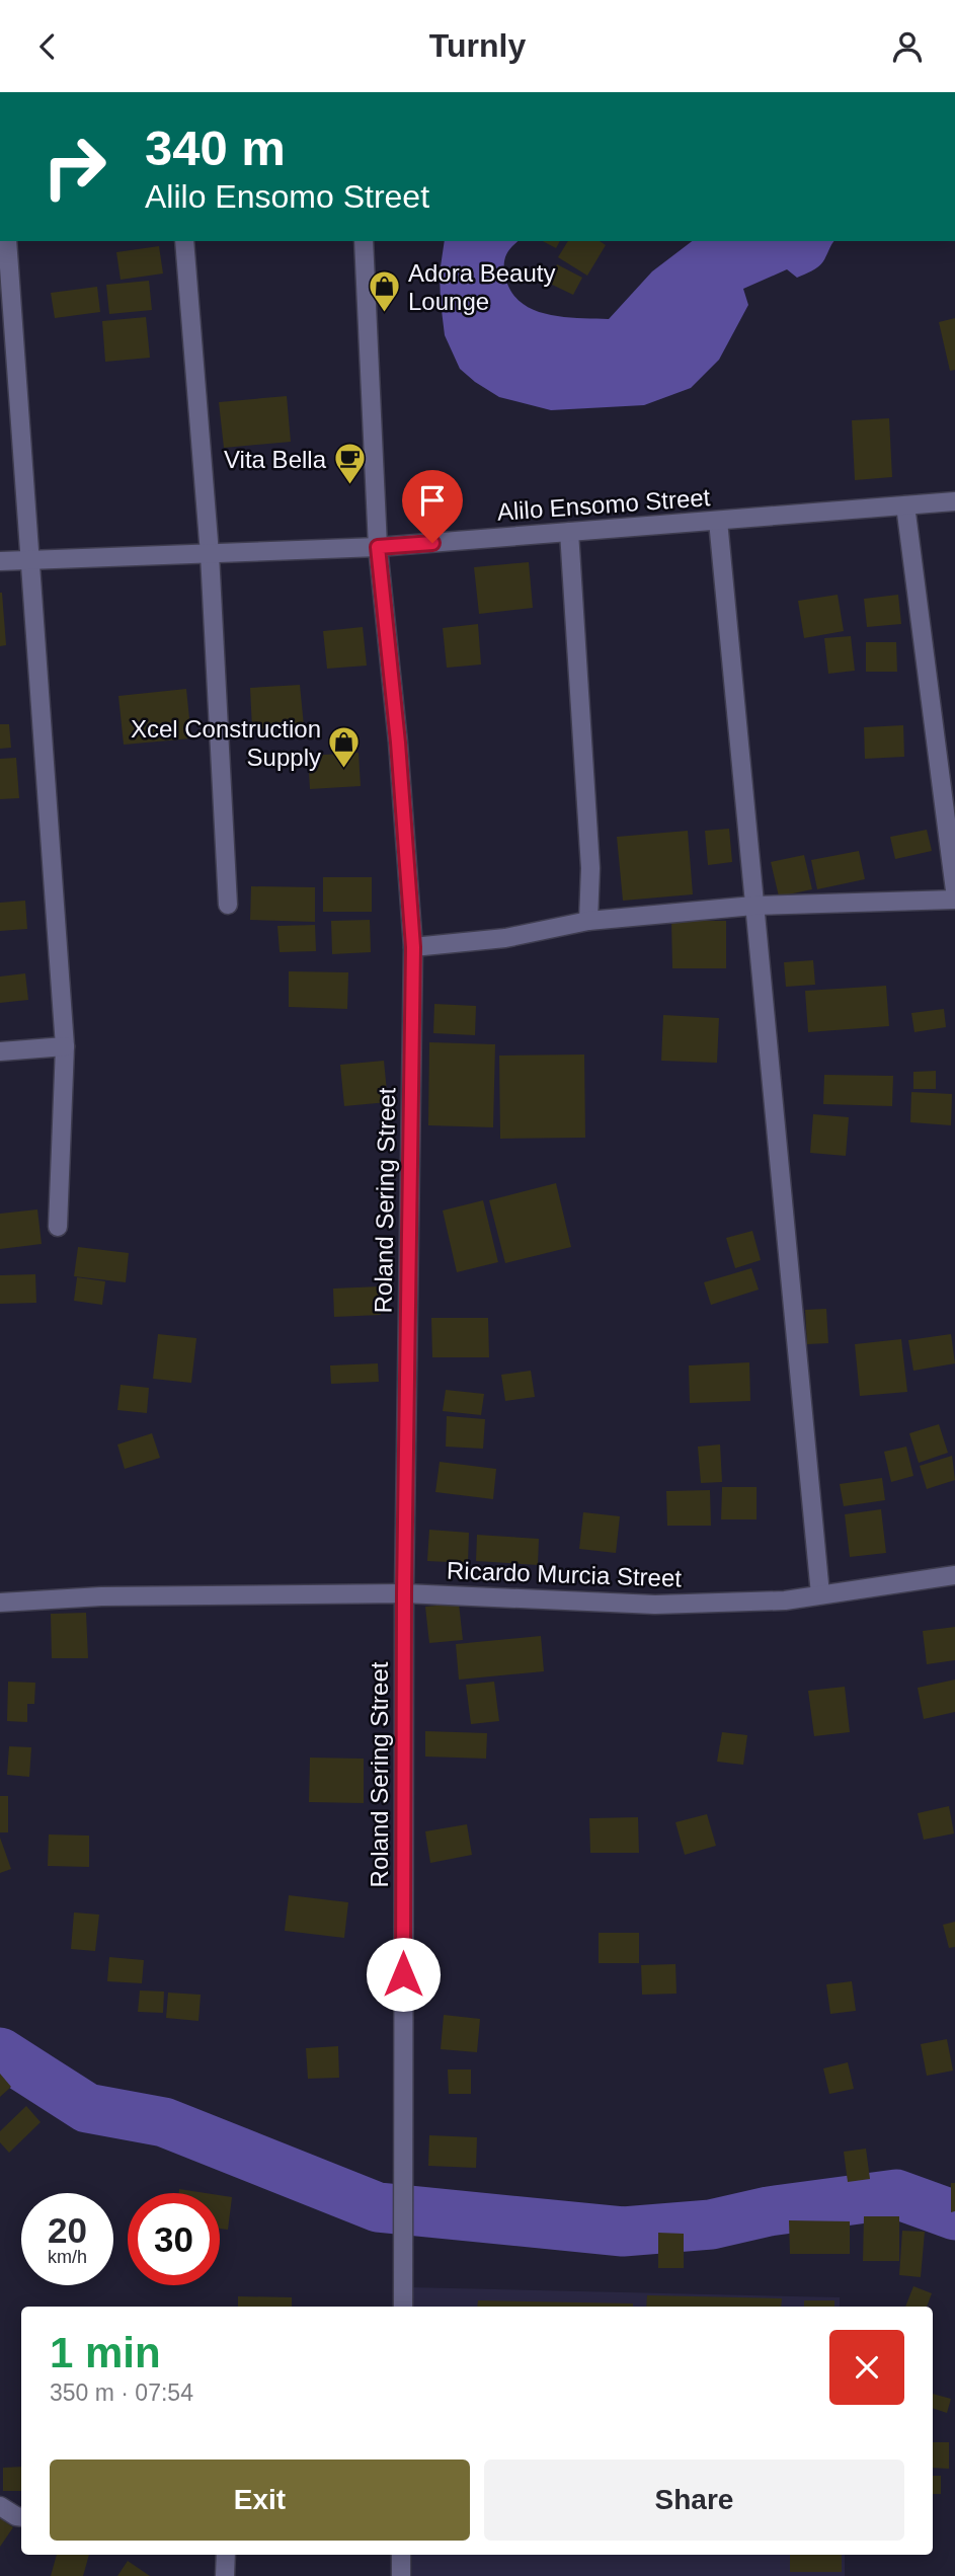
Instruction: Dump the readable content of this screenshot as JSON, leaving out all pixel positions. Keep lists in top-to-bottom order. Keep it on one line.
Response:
{"streets":{"street":["Alilo Ensomo Street","Roland Sering Street","Ricardo Murcia Street"]},"crossings":[["Alilo Ensomo Street","Roland Sering Street"],["Roland Sering Street","Ricardo Murcia Street"]],"places":{"shop":["Adora Beauty Lounge","Xcel Construction Supply"],"cafe":["Vita Bella"]},"page":{"header":"Turnly","turn":["340 m","Alilo Ensomo Street"],"speed":"20 km/h","limit":"30","heading":["1 min","350 m · 07:54"],"buttons":["Exit","Share"]}}
